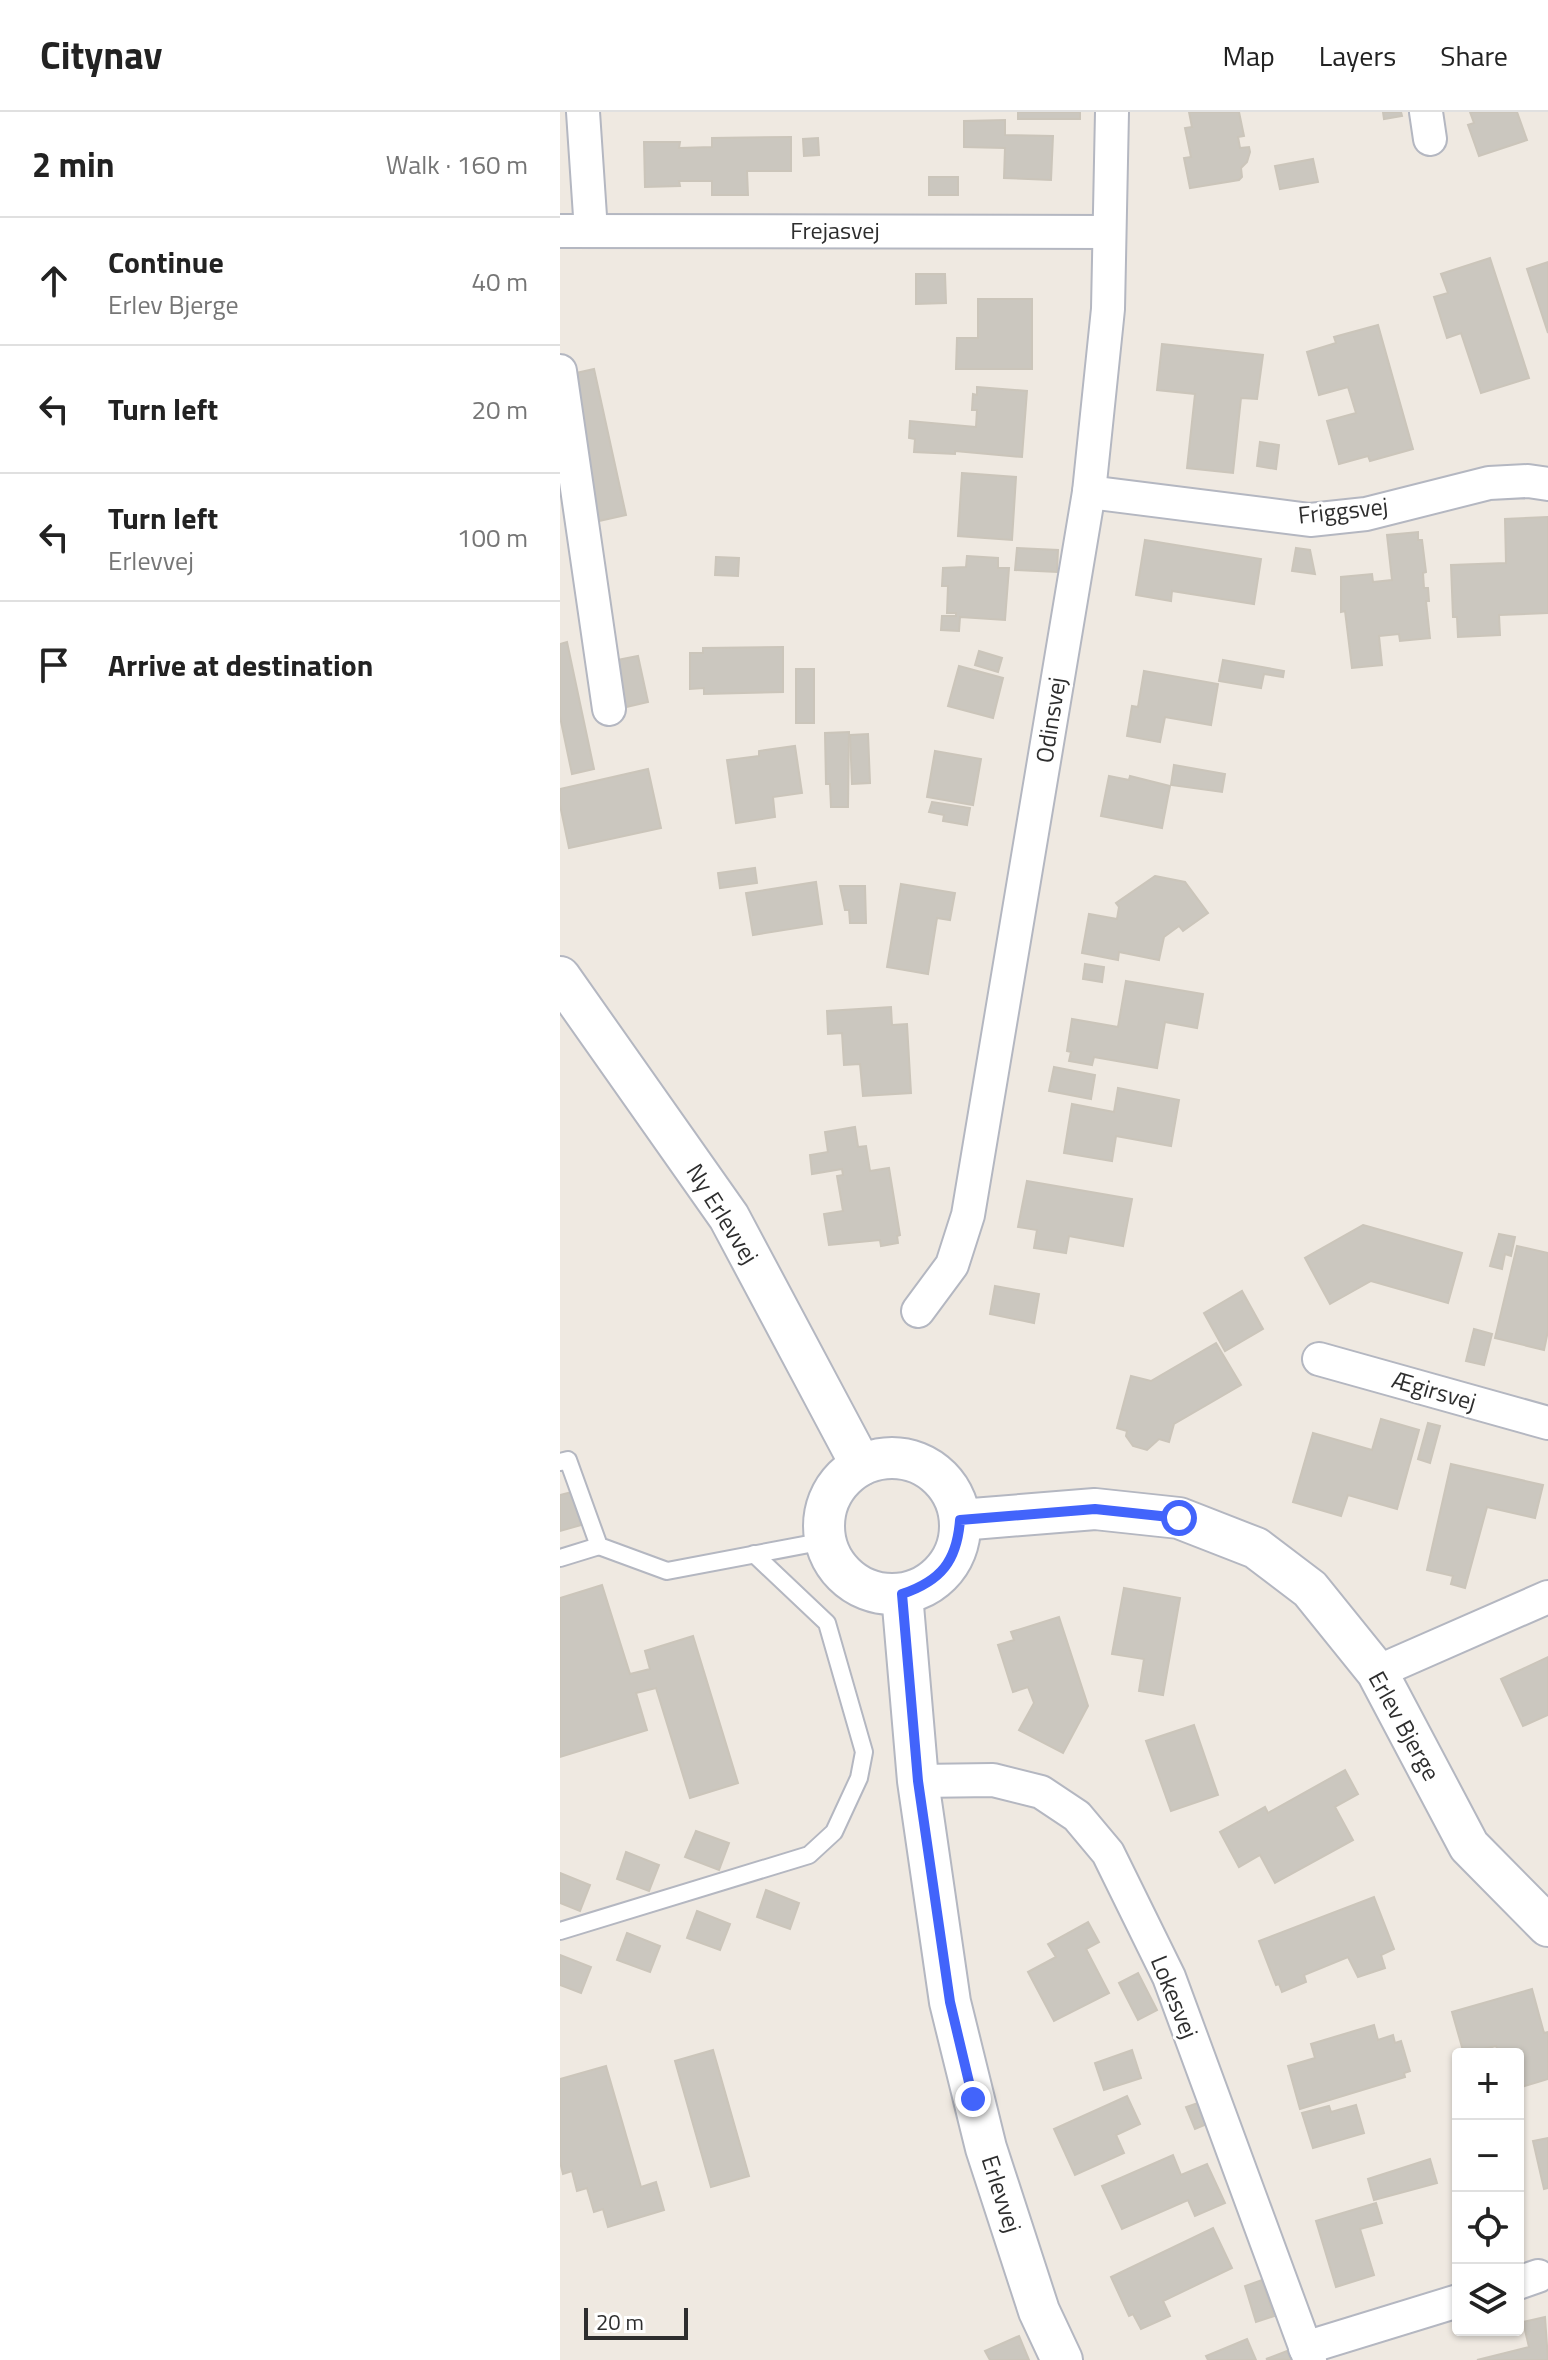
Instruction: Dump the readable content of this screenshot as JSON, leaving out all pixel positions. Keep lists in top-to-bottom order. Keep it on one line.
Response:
{"streets":{"street":["Frejasvej","Friggsvej","Odinsvej","Ny Erlevvej","Ægirsvej","Erlev Bjerge","Lokesvej","Erlevvej"]},"crossings":[["Frejasvej","Odinsvej"],["Friggsvej","Odinsvej"],["Ny Erlevvej","Erlev Bjerge"],["Ny Erlevvej","Erlevvej"],["Erlev Bjerge","Erlevvej"],["Lokesvej","Erlevvej"]],"scale_bar":"20 m","page":{"header":"Citynav","nav":["Map","Layers","Share"],"heading":["2 min","Walk · 160 m"],"list":[["Continue","Erlev Bjerge","40 m"],["Turn left","20 m"],["Turn left","Erlevvej","100 m"],"Arrive at destination"],"map_buttons":["+","−"],"scale":"20 m"}}
